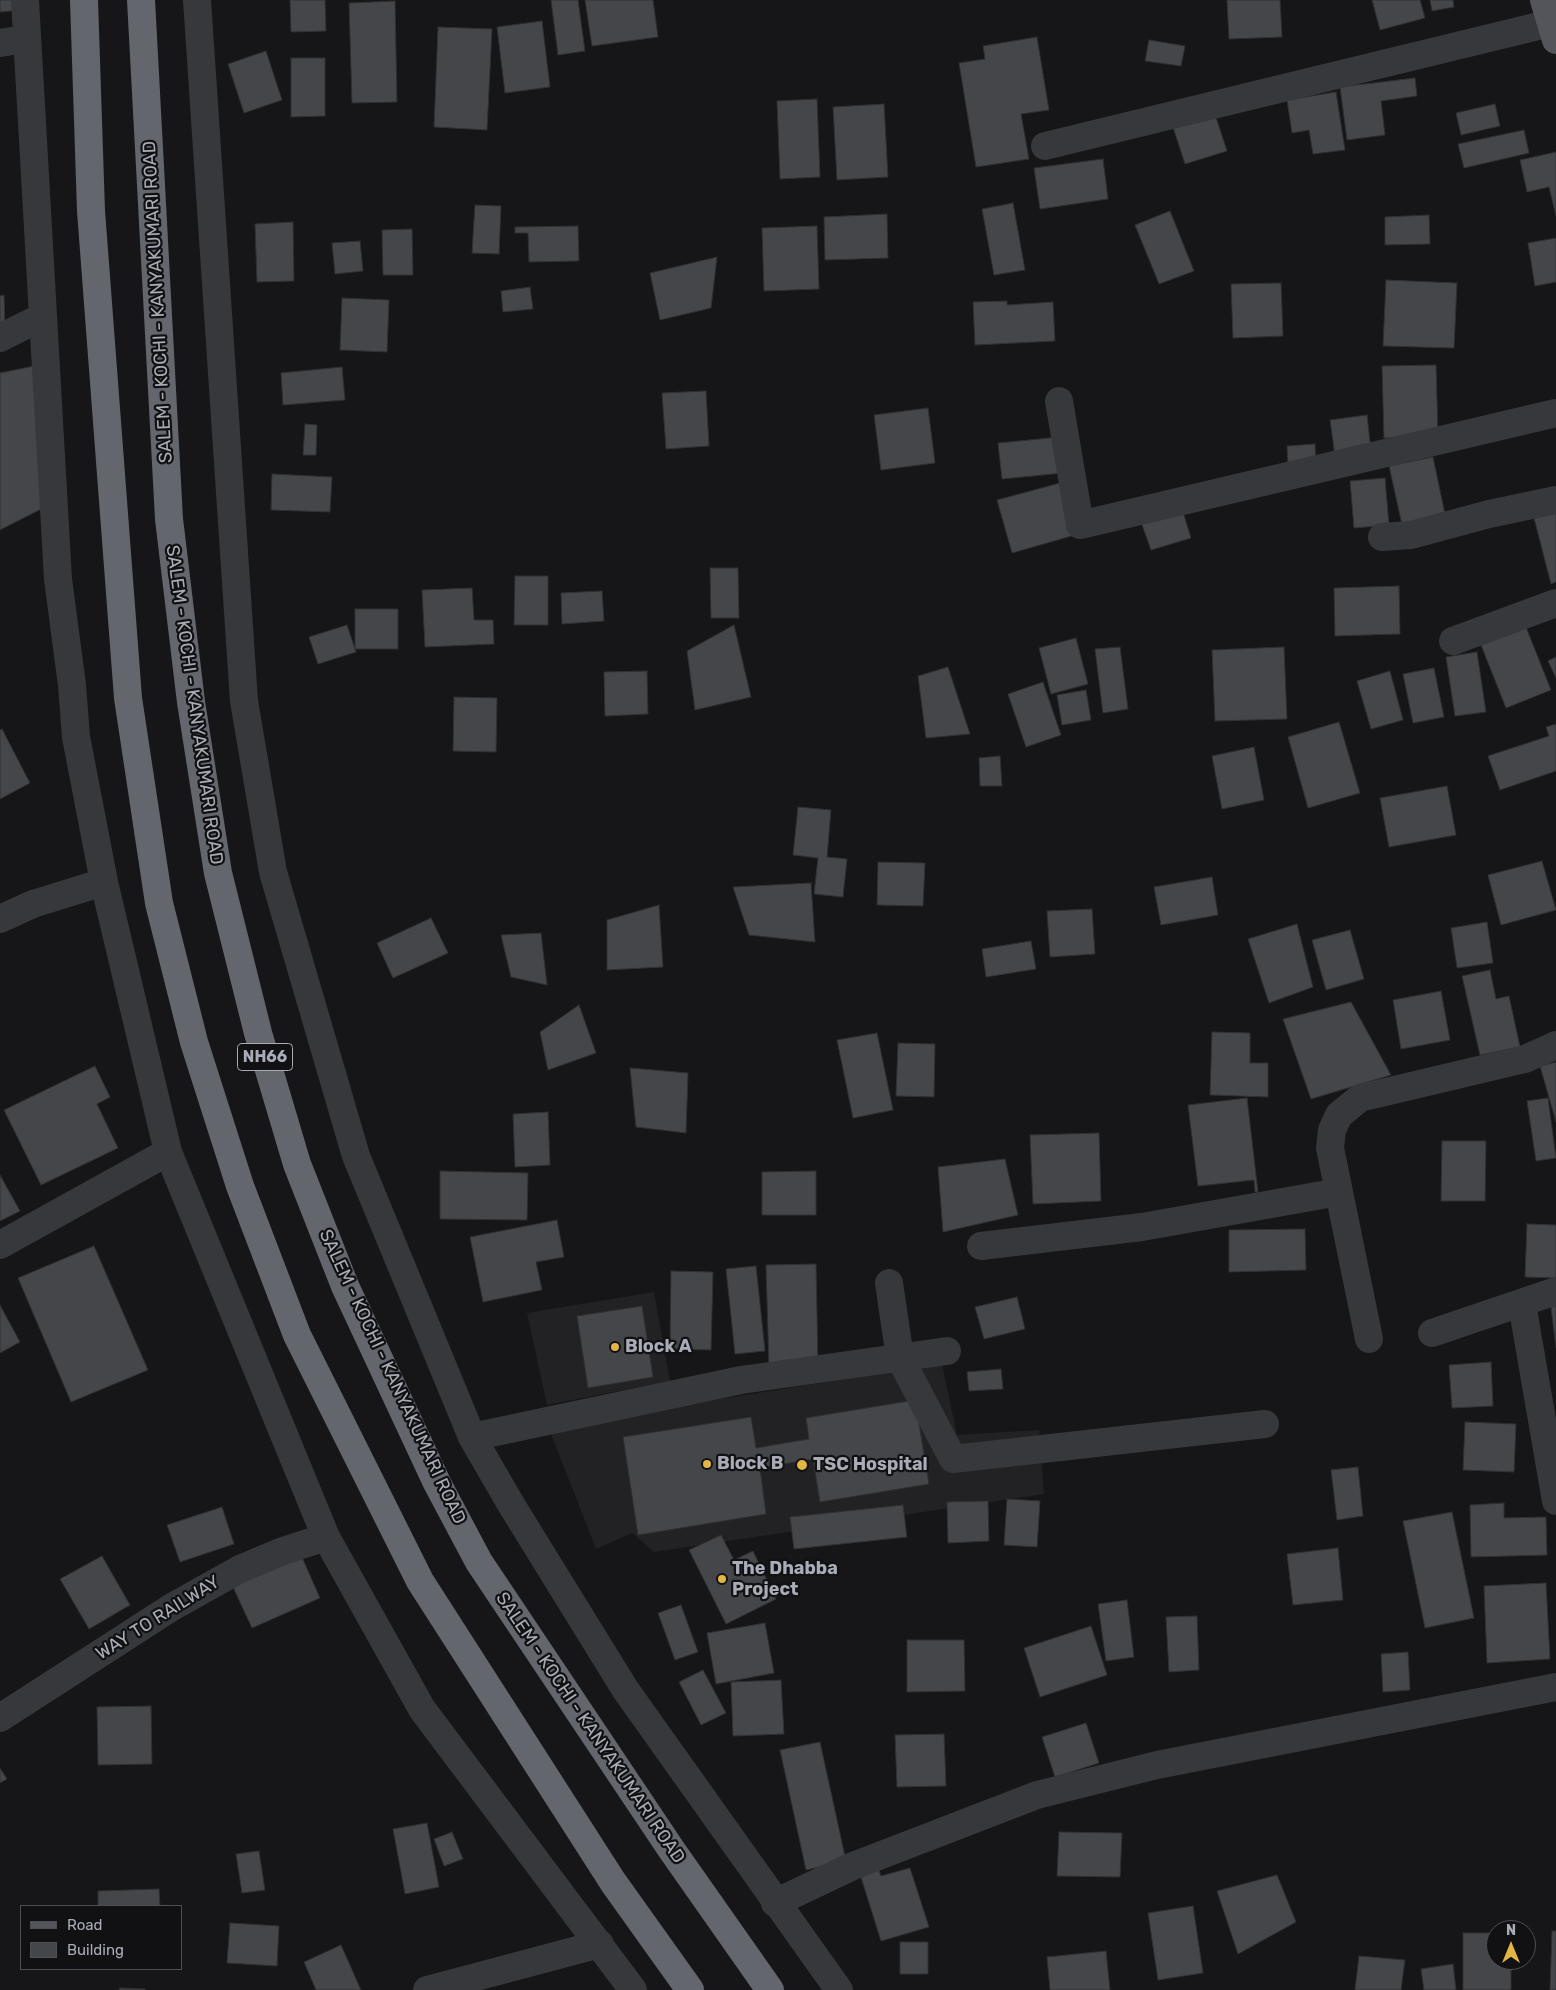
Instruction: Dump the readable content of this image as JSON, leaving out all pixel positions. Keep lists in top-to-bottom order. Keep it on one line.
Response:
{"streets":{"highway":["SALEM - KOCHI - KANYAKUMARI ROAD","NH66"],"street":["WAY TO RAILWAY"]},"places":["Block A","Block B","TSC Hospital","The Dhabba Project"],"legend":["Road","Building"],"north":"top"}
